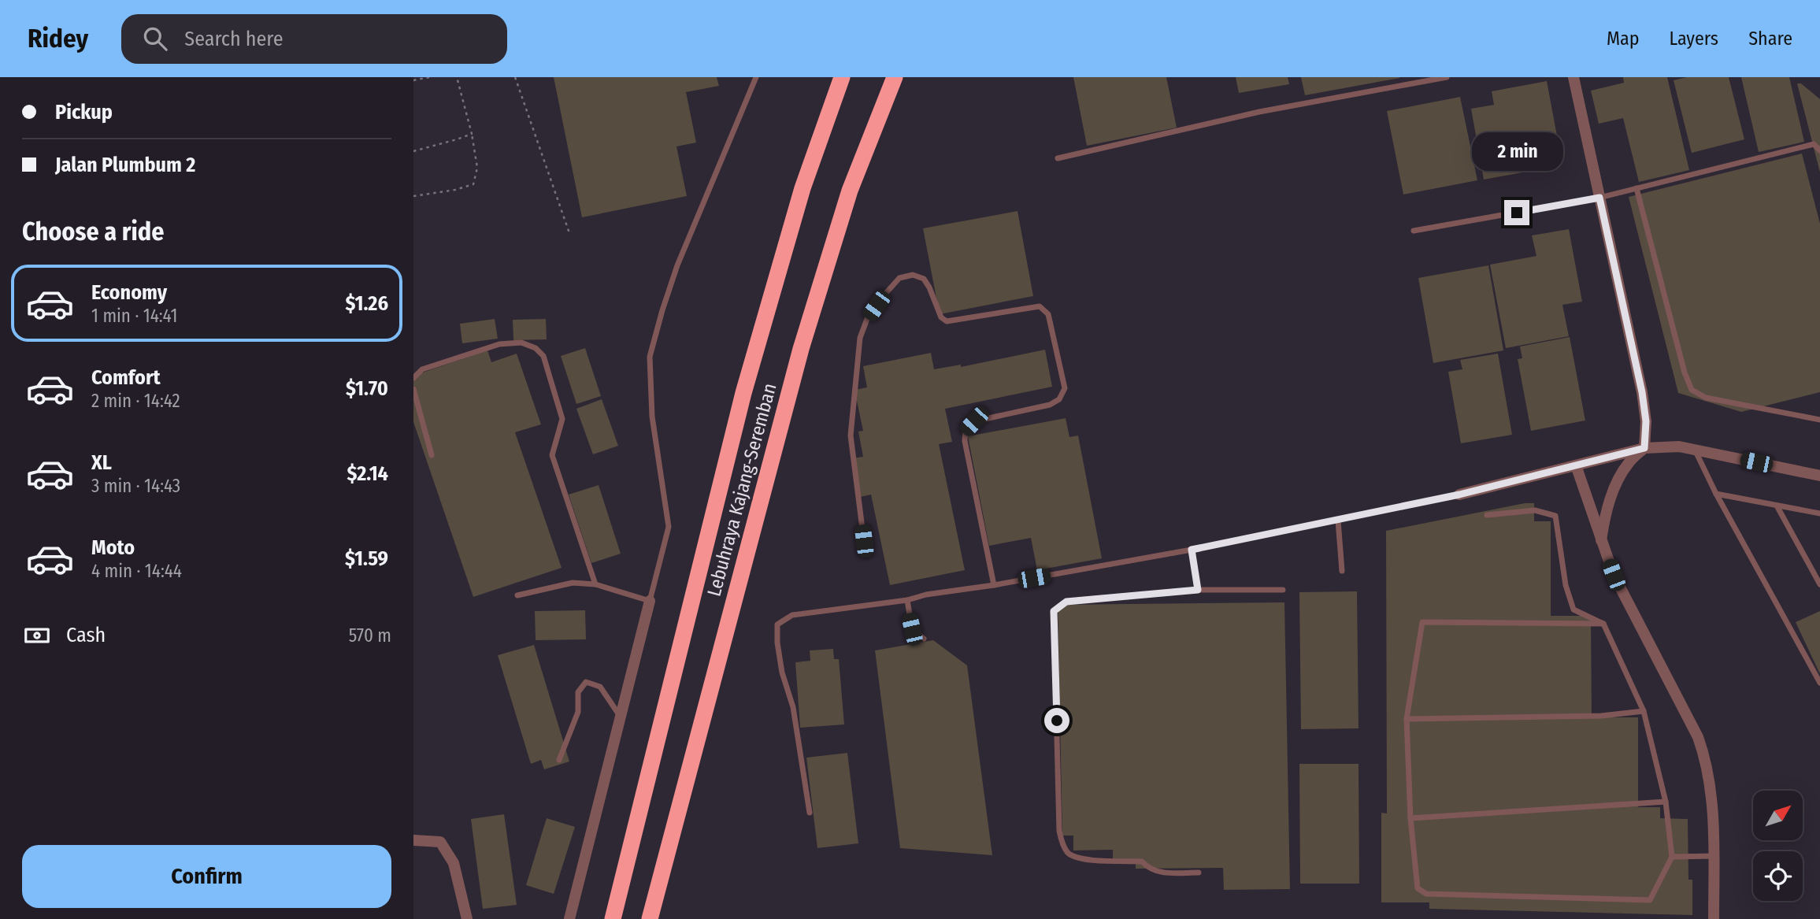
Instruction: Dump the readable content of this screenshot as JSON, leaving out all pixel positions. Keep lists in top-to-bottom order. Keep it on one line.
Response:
{"streets":{"highway":["Lebuhraya Kajang-Seremban"]},"north":"top right","page":{"header":"Ridey","search":"Search here","nav":["Map","Layers","Share"],"banner":["Pickup","Jalan Plumbum 2"],"bubble":"2 min","heading":"Choose a ride","list":[{"name":"Economy","note":"1 min · 14:41","value":"$1.26"},{"name":"Comfort","note":"2 min · 14:42","value":"$1.70"},{"name":"XL","note":"3 min · 14:43","value":"$2.14"},{"name":"Moto","note":"4 min · 14:44","value":"$1.59"}],"pay":["Cash","570 m"],"buttons":"Confirm"}}
